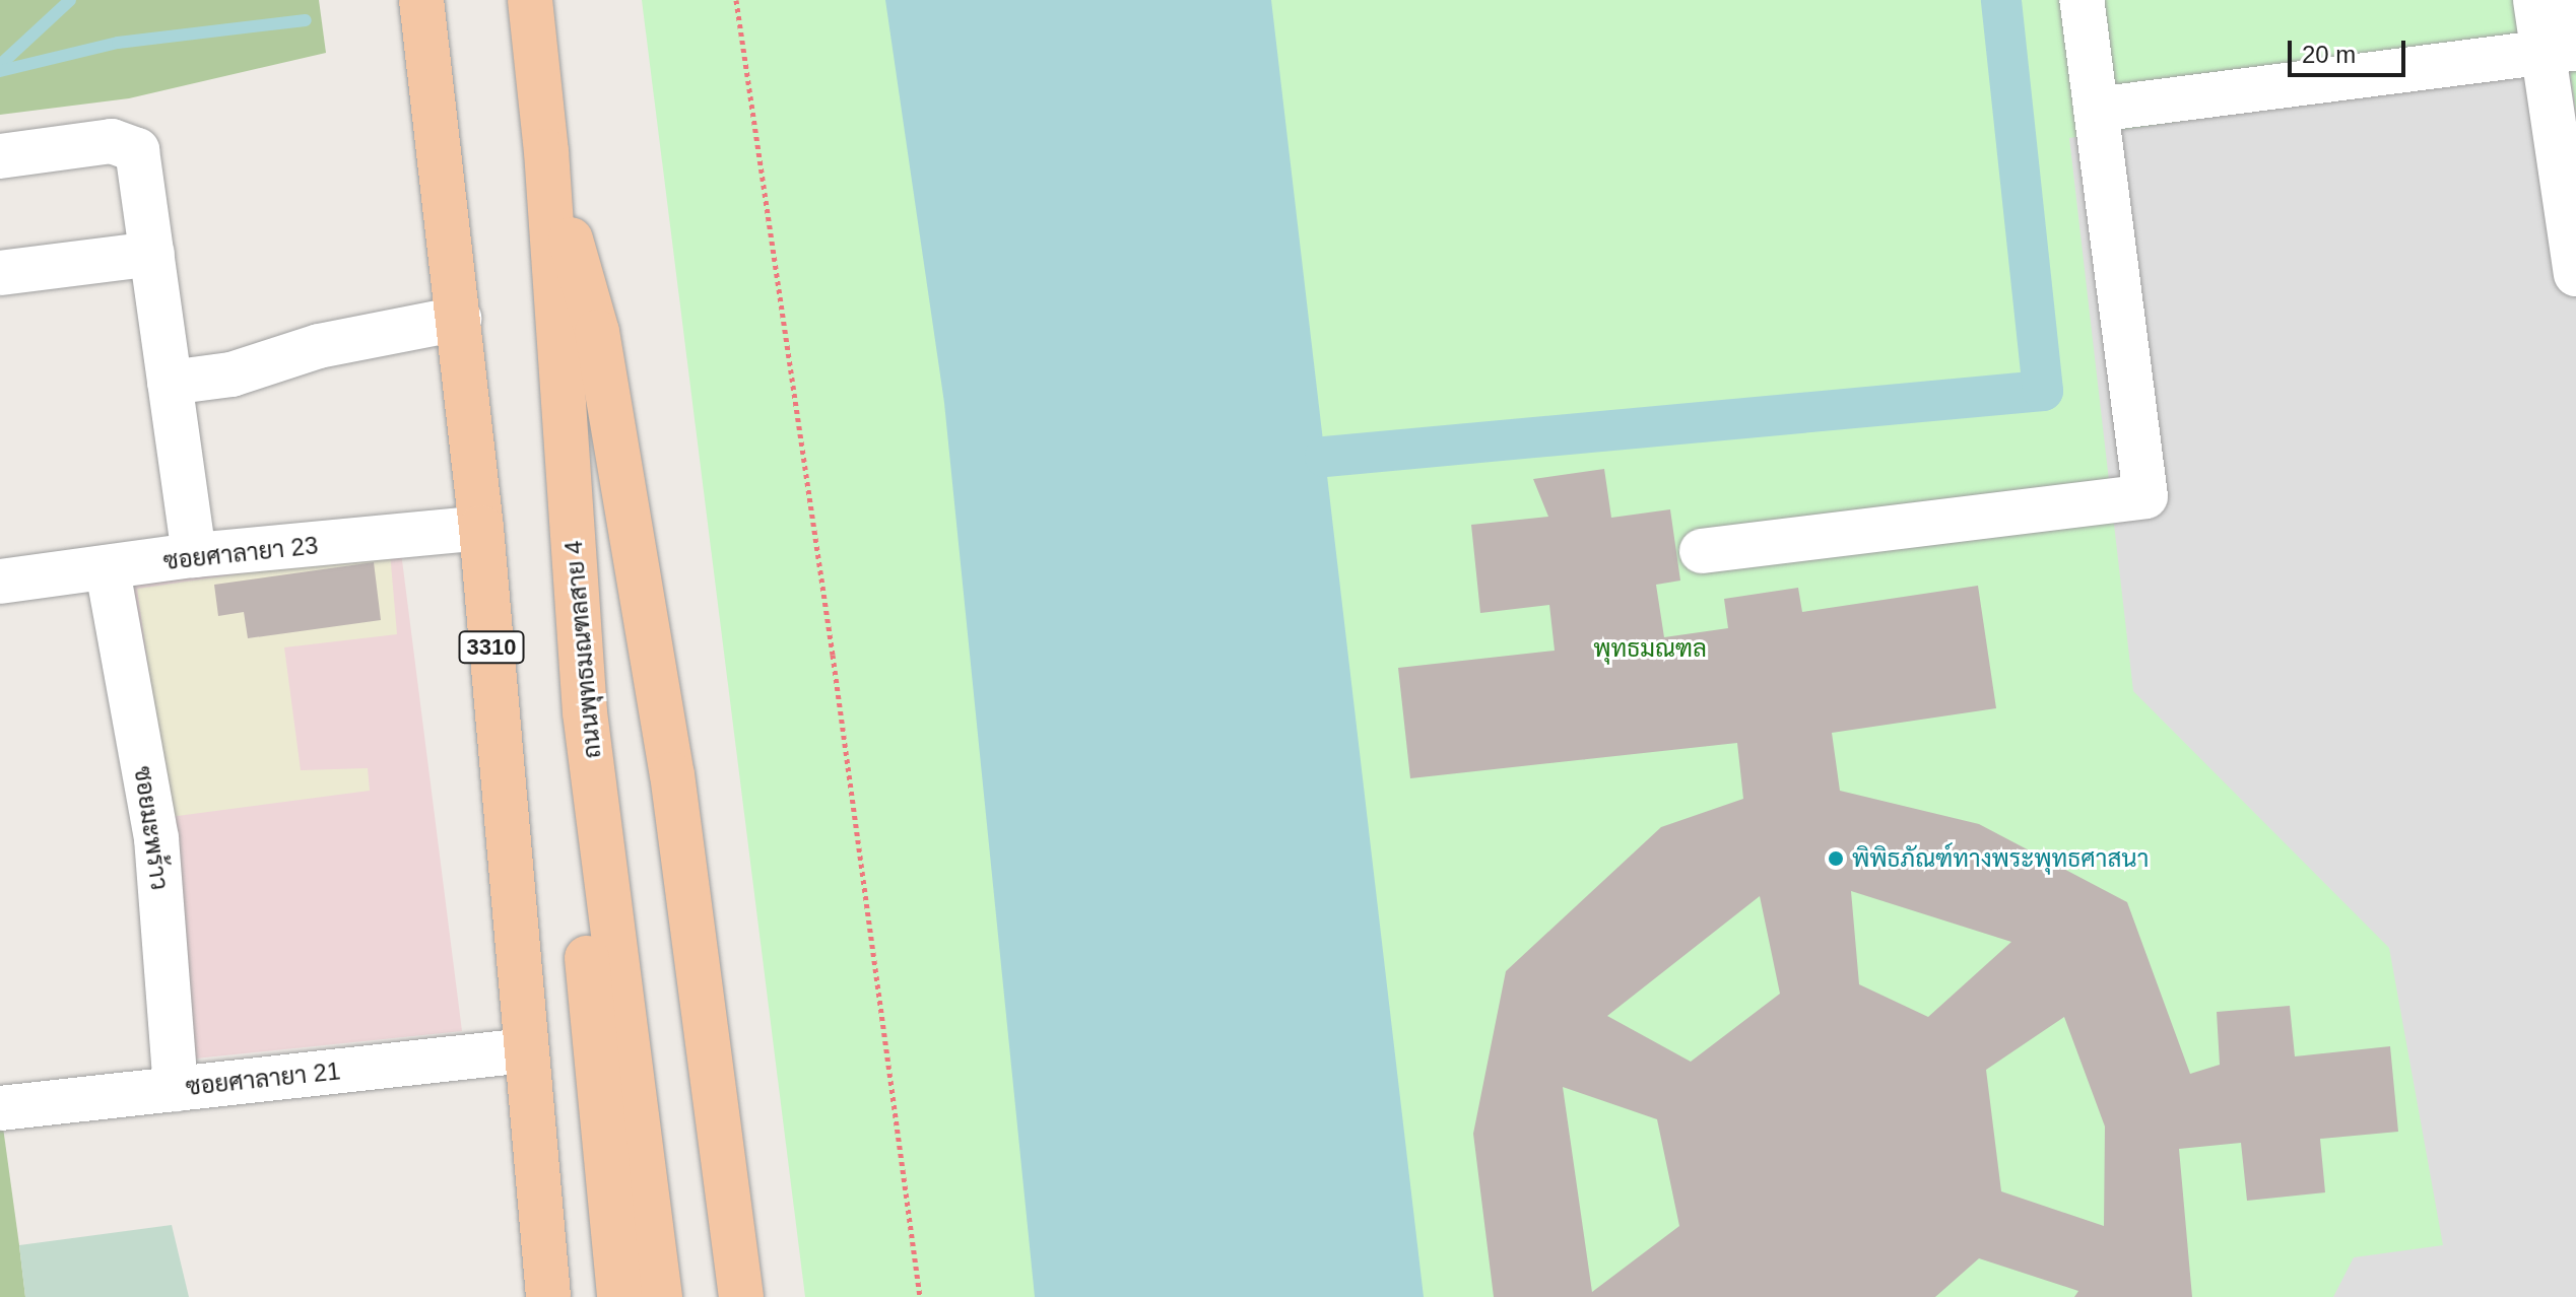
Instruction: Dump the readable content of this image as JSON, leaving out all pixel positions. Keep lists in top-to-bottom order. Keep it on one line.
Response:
{"streets":{"main road":["3310","ถนนพุทธมณฑลสาย 4"],"street":["ซอยศาลายา 23","ซอยมะพร้าว","ซอยศาลายา 21"]},"crossings":[["ซอยศาลายา 23","3310"],["ซอยศาลายา 23","ซอยมะพร้าว"],["3310","ซอยศาลายา 21"],["ซอยมะพร้าว","ซอยศาลายา 21"]],"parks":["พุทธมณฑล"],"places":["พิพิธภัณฑ์ทางพระพุทธศาสนา"],"scale_bar":"20 m"}
